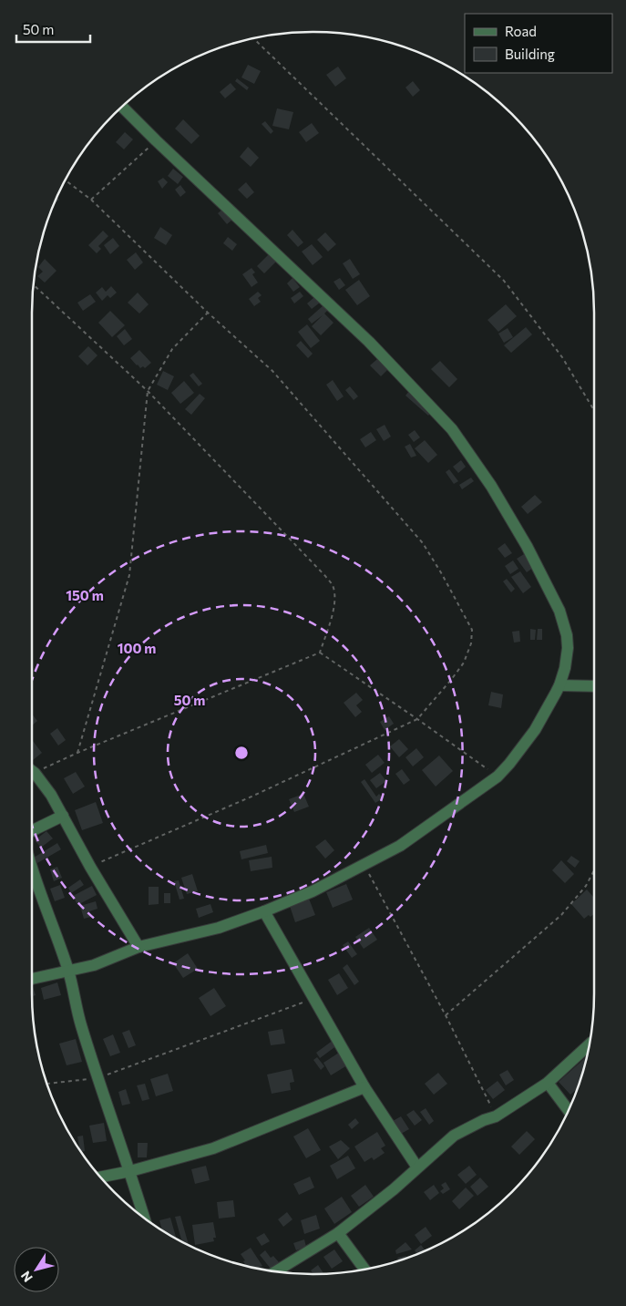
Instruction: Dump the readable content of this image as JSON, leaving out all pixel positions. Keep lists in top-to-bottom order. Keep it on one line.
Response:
{"legend":["Road","Building"],"scale_bar":"50 m","north":"bottom left","rings":["150 m","100 m","50 m"]}
